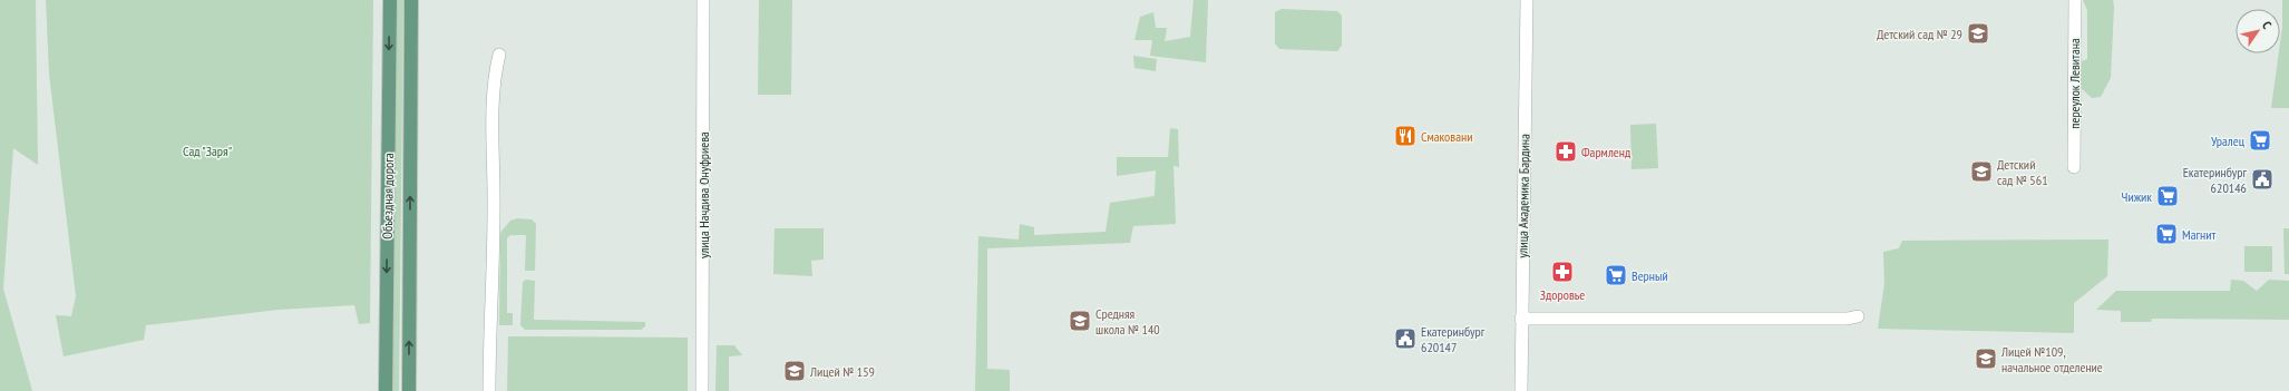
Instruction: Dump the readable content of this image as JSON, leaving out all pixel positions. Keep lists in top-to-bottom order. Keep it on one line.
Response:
{"streets":{"main road":["Объездная дорога"],"street":["переулок Левитана","улица Начдива Онуфриева","улица Академика Бардина"]},"parks":["Сад \"Заря\""],"places":{"school or university":["Детский сад № 29","Детский сад № 561","Средняя школа № 140","Лицей №109, начальное отделение","Лицей № 159"],"restaurant":["Смаковани"],"supermarket":["Уралец","Чижик","Магнит","Верный"],"pharmacy":["Фармленд","Здоровье"],"public building":["Екатеринбург 620146","Екатеринбург 620147"]},"north":"top right"}
